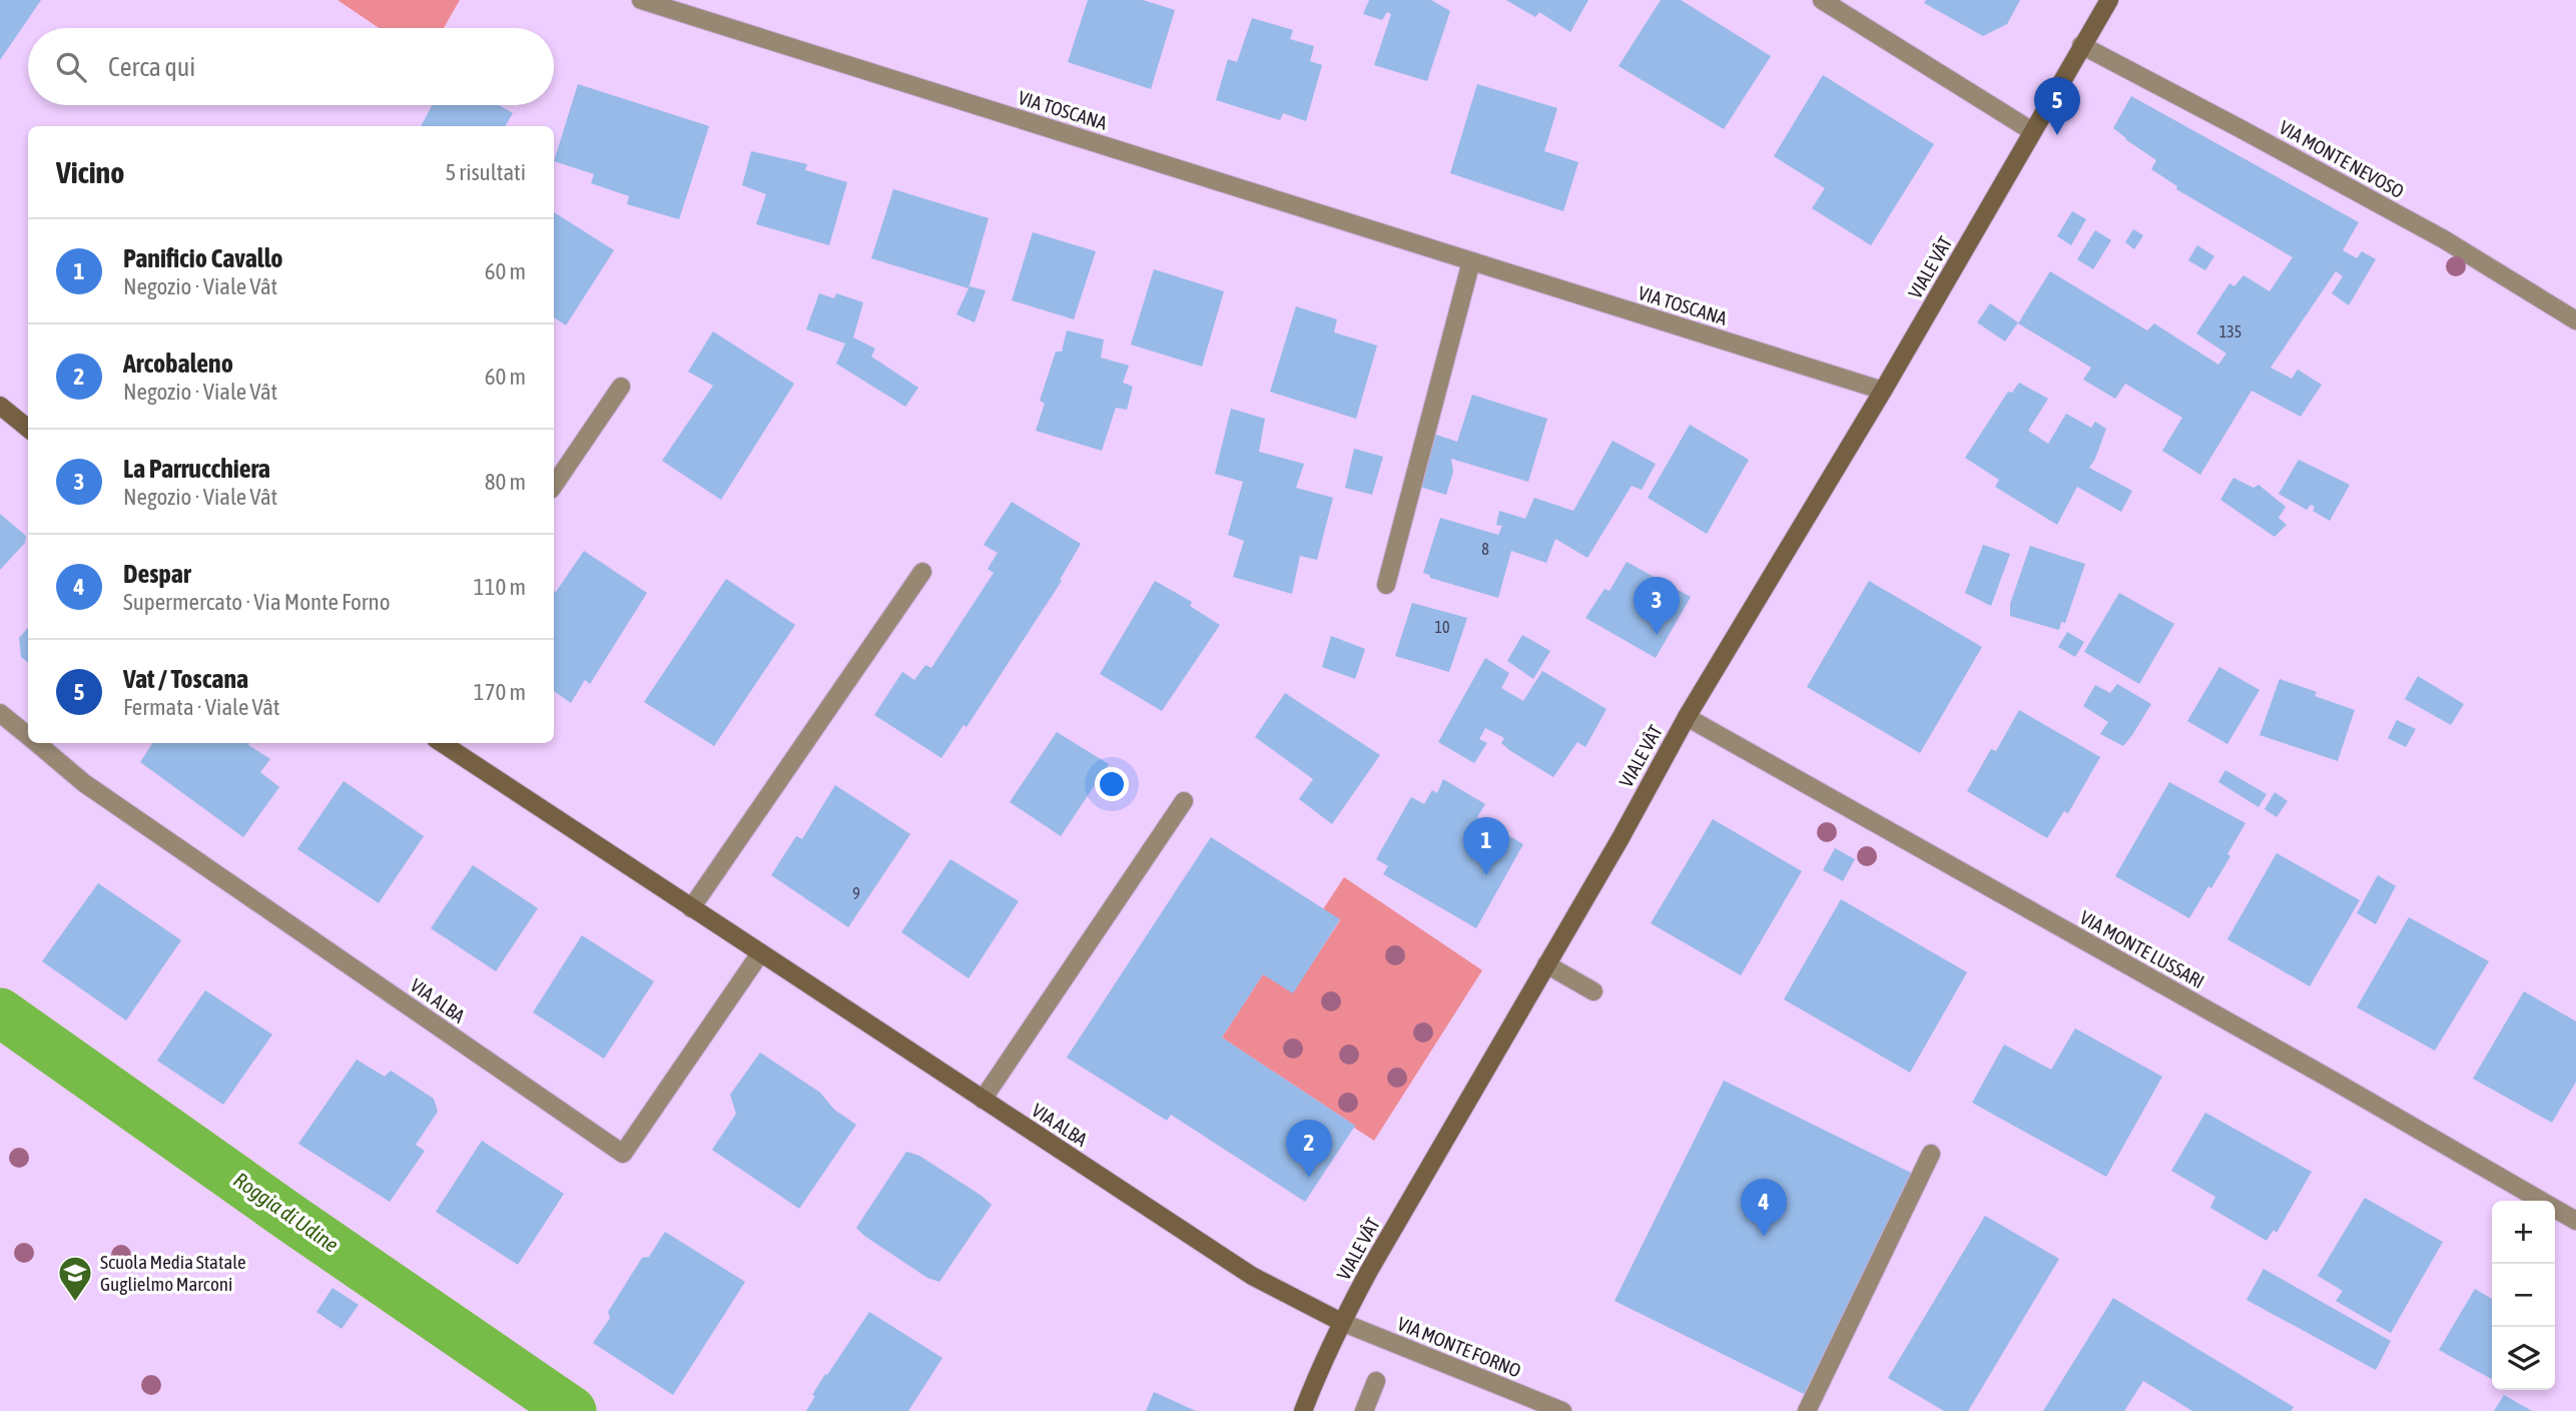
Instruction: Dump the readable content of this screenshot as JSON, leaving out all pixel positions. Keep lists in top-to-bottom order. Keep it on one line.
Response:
{"streets":{"main road":["VIALE VÂT","VIA ALBA"],"street":["VIA TOSCANA","VIA MONTE NEVOSO","VIA MONTE LUSSARI","VIA MONTE FORNO"]},"crossings":[["VIA TOSCANA","VIALE VÂT"],["VIA MONTE NEVOSO","VIALE VÂT"],["VIALE VÂT","VIA MONTE LUSSARI"],["VIALE VÂT","VIA ALBA"],["VIALE VÂT","VIA MONTE FORNO"],["VIA ALBA","VIA MONTE FORNO"]],"water":["Roggia di Udine"],"places":{"school or university":["Scuola Media Statale Guglielmo Marconi"]},"house_numbers":["135","8","10","9"],"page":{"search":"Cerca qui","pins":["5","3","1","2","4"],"heading":["Vicino","5 risultati"],"list":[{"mark":"1","name":"Panificio Cavallo","note":"Negozio · Viale Vât","value":"60 m"},{"mark":"2","name":"Arcobaleno","note":"Negozio · Viale Vât","value":"60 m"},{"mark":"3","name":"La Parrucchiera","note":"Negozio · Viale Vât","value":"80 m"},{"mark":"4","name":"Despar","note":"Supermercato · Via Monte Forno","value":"110 m"},{"mark":"5","name":"Vat / Toscana","note":"Fermata · Viale Vât","value":"170 m"}],"map_buttons":["+","−"]}}
